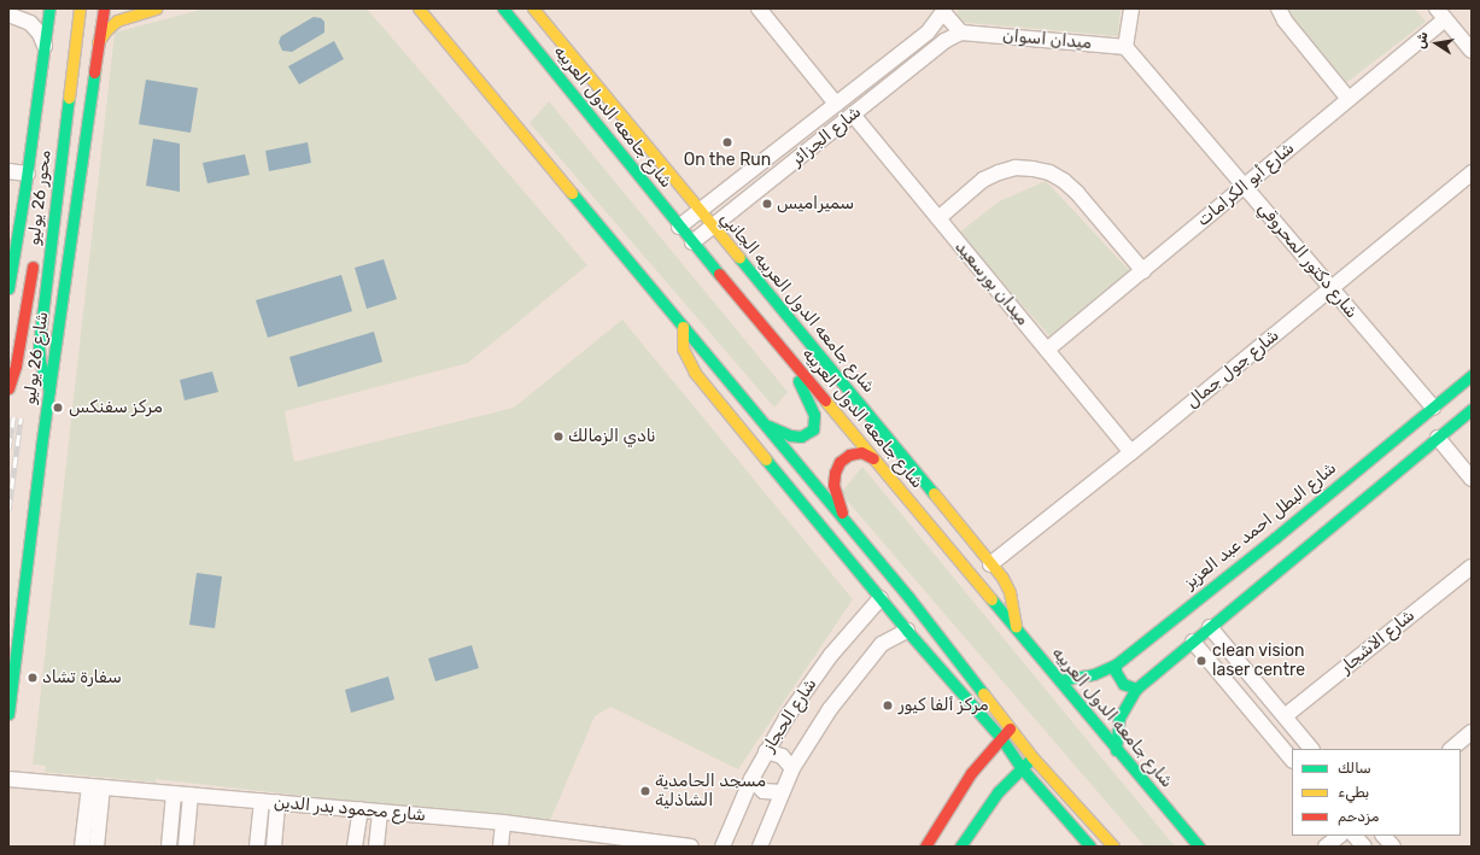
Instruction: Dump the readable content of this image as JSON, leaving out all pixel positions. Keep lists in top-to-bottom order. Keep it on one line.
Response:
{"streets":{"main road":["شارع جامعه الدول العربيه","محور 26 يوليو","شارع جامعه الدول العربيه الجانبي","شارع 26 يوليو","شارع البطل احمد عبد العزيز"],"street":["ميدان اسوان","شارع الجزائر","شارع أبو الكرامات","شارع دكتور المحروقي","ميدان بورسعيد","شارع جول جمال","شارع الاشجار","شارع الحجاز","شارع محمود بدر الدين"]},"crossings":[["ميدان اسوان","شارع الجزائر"],["ميدان اسوان","شارع دكتور المحروقي"],["شارع جامعه الدول العربيه","شارع الجزائر"],["شارع جامعه الدول العربيه","شارع جامعه الدول العربيه الجانبي"],["شارع جامعه الدول العربيه","شارع البطل احمد عبد العزيز"],["شارع الجزائر","ميدان بورسعيد"],["شارع الجزائر","شارع جامعه الدول العربيه الجانبي"],["شارع أبو الكرامات","شارع دكتور المحروقي"],["شارع أبو الكرامات","ميدان بورسعيد"],["محور 26 يوليو","شارع 26 يوليو"],["شارع دكتور المحروقي","شارع جول جمال"],["شارع دكتور المحروقي","شارع البطل احمد عبد العزيز"],["ميدان بورسعيد","شارع جول جمال"],["شارع جامعه الدول العربيه الجانبي","شارع جول جمال"]],"places":["On the Run","سميراميس","مركز سفنكس","نادي الزمالك","clean vision laser centre","سفارة تشاد","مركز ألفا كيور","مسجد الحامدية الشاذلية"],"legend":["سالك","بطيء","مزدحم"],"north":"left"}
